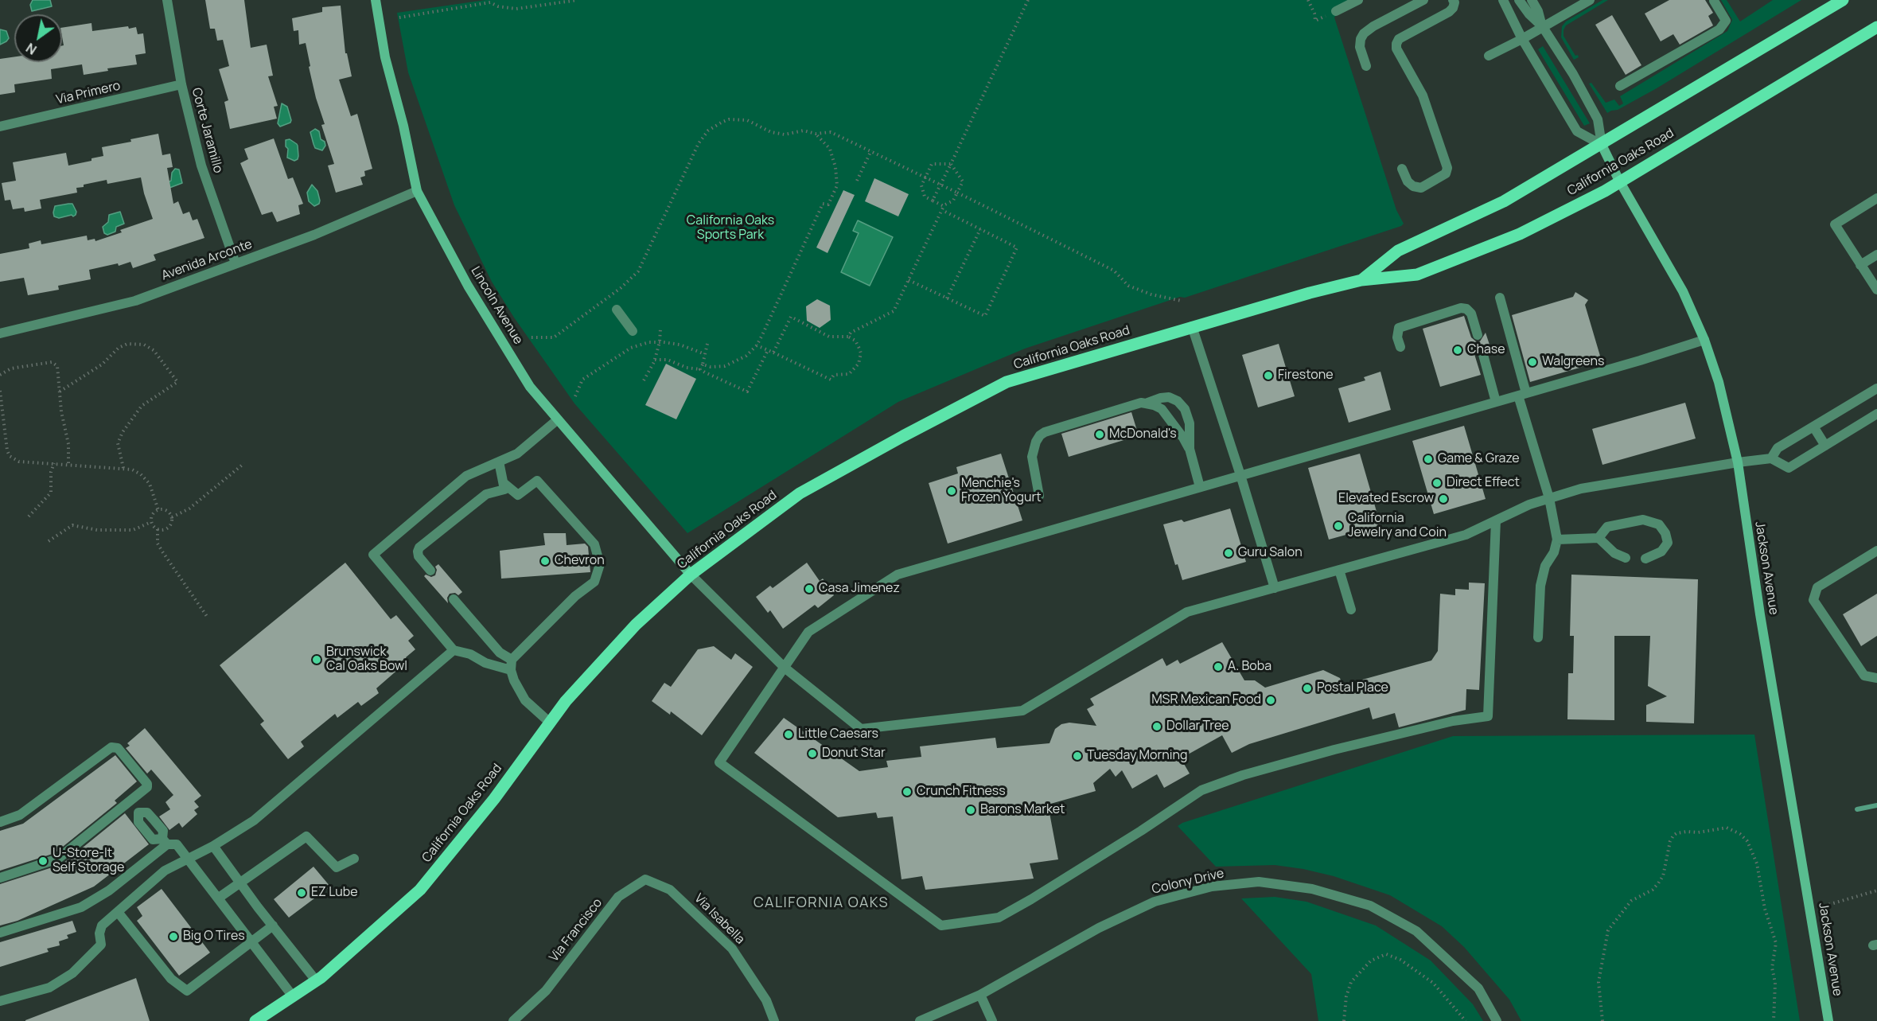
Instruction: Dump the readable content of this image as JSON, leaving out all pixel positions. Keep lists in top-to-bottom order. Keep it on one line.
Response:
{"streets":{"main road":["California Oaks Road","Lincoln Avenue","Jackson Avenue"],"street":["Via Primero","Corte Jaramillo","Avenida Arconte","Colony Drive","Via Isabella","Via Francisco"]},"crossings":[["Via Primero","Corte Jaramillo"],["Corte Jaramillo","Avenida Arconte"],["California Oaks Road","Lincoln Avenue"],["California Oaks Road","Jackson Avenue"],["Avenida Arconte","Lincoln Avenue"],["Via Isabella","Via Francisco"]],"districts":["CALIFORNIA OAKS"],"parks":["California Oaks Sports Park"],"places":["Chase","Walgreens","Firestone","McDonald's","Game & Graze","Direct Effect","Menchie's Frozen Yogurt","Elevated Escrow","California Jewelry and Coin","Guru Salon","Chevron","Casa Jimenez","Brunswick Cal Oaks Bowl","A. Boba","Postal Place","MSR Mexican Food","Dollar Tree","Little Caesars","Donut Star","Tuesday Morning","Crunch Fitness","Barons Market","U-Store-It Self Storage","EZ Lube","Big O Tires"],"north":"bottom left"}
